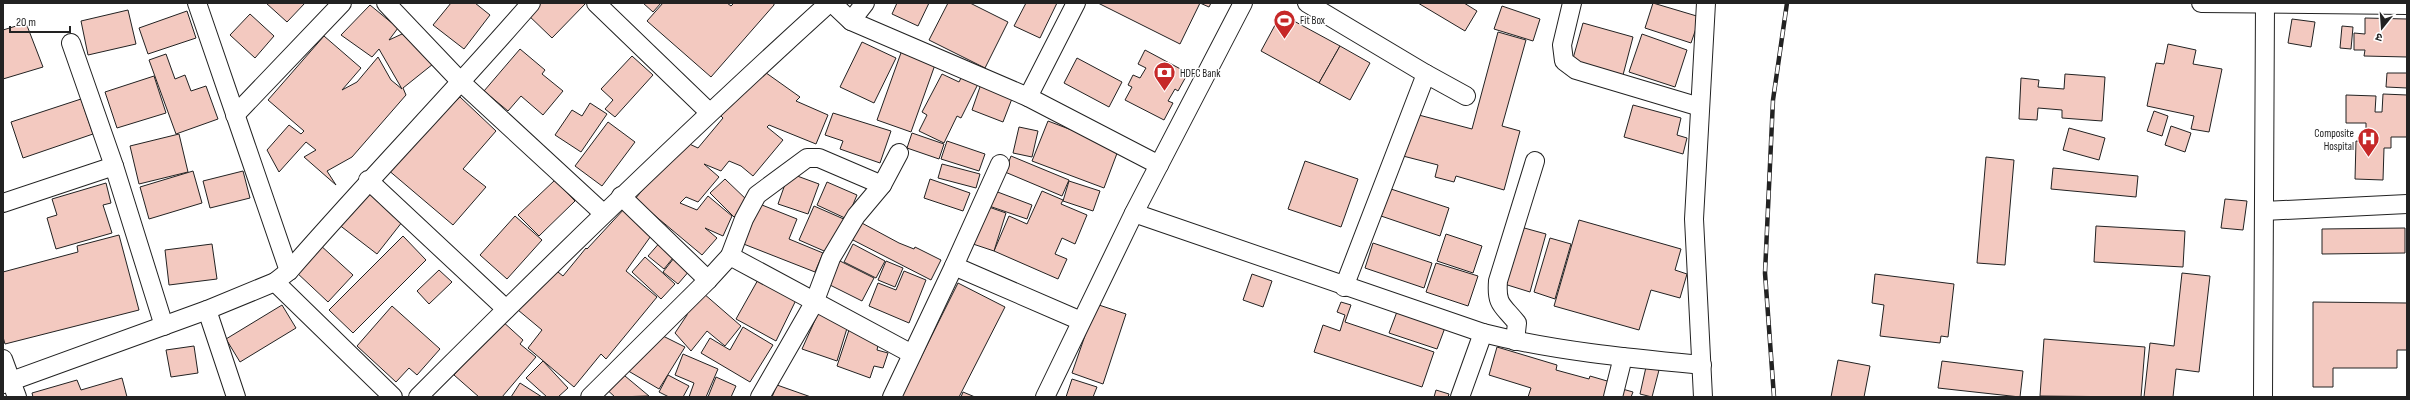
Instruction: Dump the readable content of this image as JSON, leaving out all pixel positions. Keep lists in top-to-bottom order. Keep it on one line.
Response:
{"places":{"sports":["Fit Box"],"bank":["HDFC Bank"],"hospital":["Composite Hospital"]},"scale_bar":"20 m","north":"bottom"}
